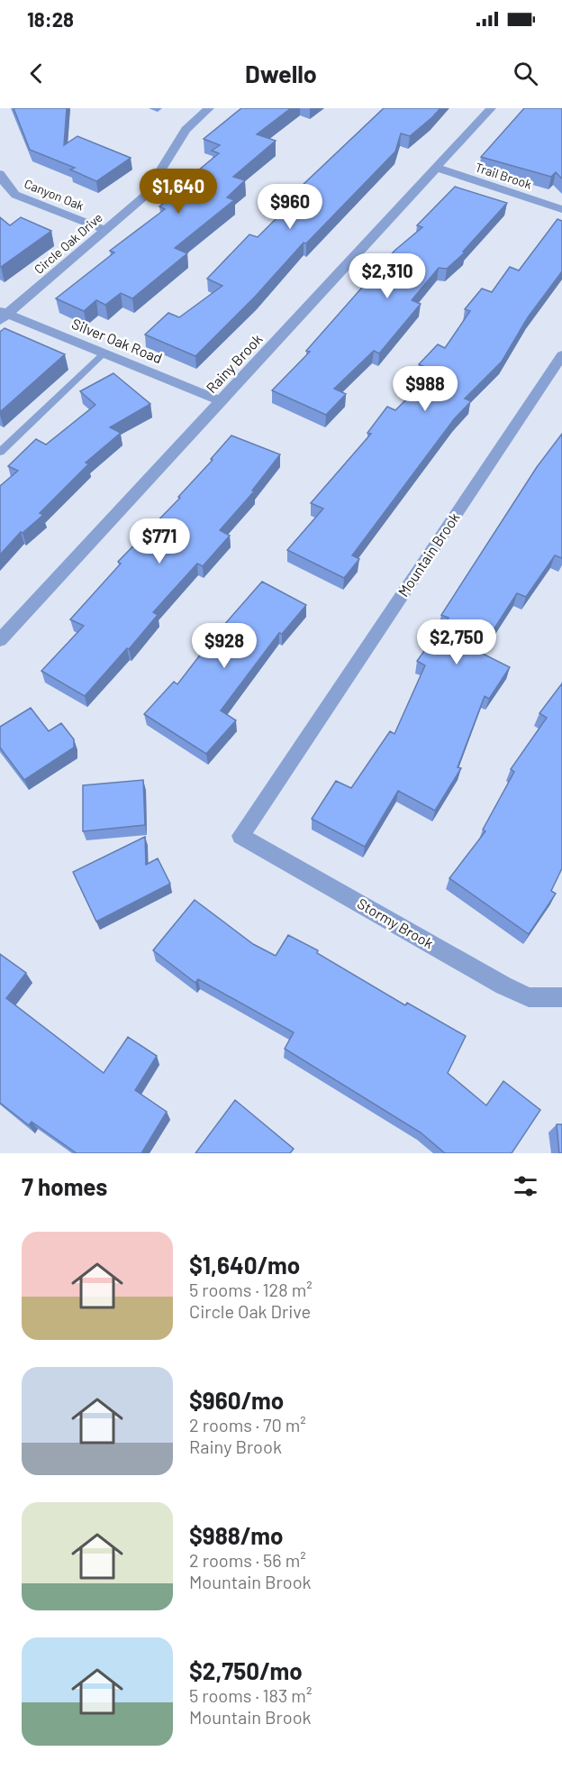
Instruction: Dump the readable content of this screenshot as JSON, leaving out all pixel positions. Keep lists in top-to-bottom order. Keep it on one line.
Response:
{"streets":{"street":["Trail Brook","Canyon Oak","Circle Oak Drive","Silver Oak Road","Rainy Brook","Mountain Brook","Stormy Brook"]},"crossings":[["Trail Brook","Rainy Brook"],["Canyon Oak","Circle Oak Drive"],["Circle Oak Drive","Silver Oak Road"],["Silver Oak Road","Rainy Brook"],["Mountain Brook","Stormy Brook"]],"page":{"status":"18:28","header":"Dwello","price":["$1,640","$960","$2,310","$988","$771","$2,750","$928"],"heading":"7 homes","list":[{"name":"$1,640/mo","note":"5 rooms · 128 m² · Circle Oak Drive"},{"name":"$960/mo","note":"2 rooms · 70 m² · Rainy Brook"},{"name":"$988/mo","note":"2 rooms · 56 m² · Mountain Brook"},{"name":"$2,750/mo","note":"5 rooms · 183 m² · Mountain Brook"}]}}
